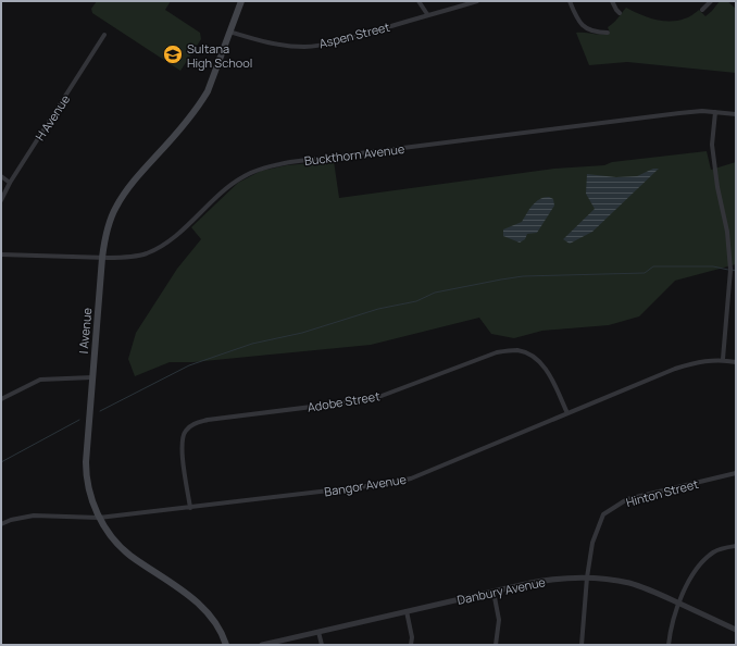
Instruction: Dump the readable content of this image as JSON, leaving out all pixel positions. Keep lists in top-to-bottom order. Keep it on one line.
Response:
{"streets":{"main road":["I Avenue"],"street":["Aspen Street","H Avenue","Buckthorn Avenue","Adobe Street","Bangor Avenue","Hinton Street","Danbury Avenue"]},"crossings":[["Aspen Street","I Avenue"],["Buckthorn Avenue","I Avenue"],["I Avenue","Bangor Avenue"],["Adobe Street","Bangor Avenue"],["Hinton Street","Danbury Avenue"]],"places":{"school or university":["Sultana High School"]}}
